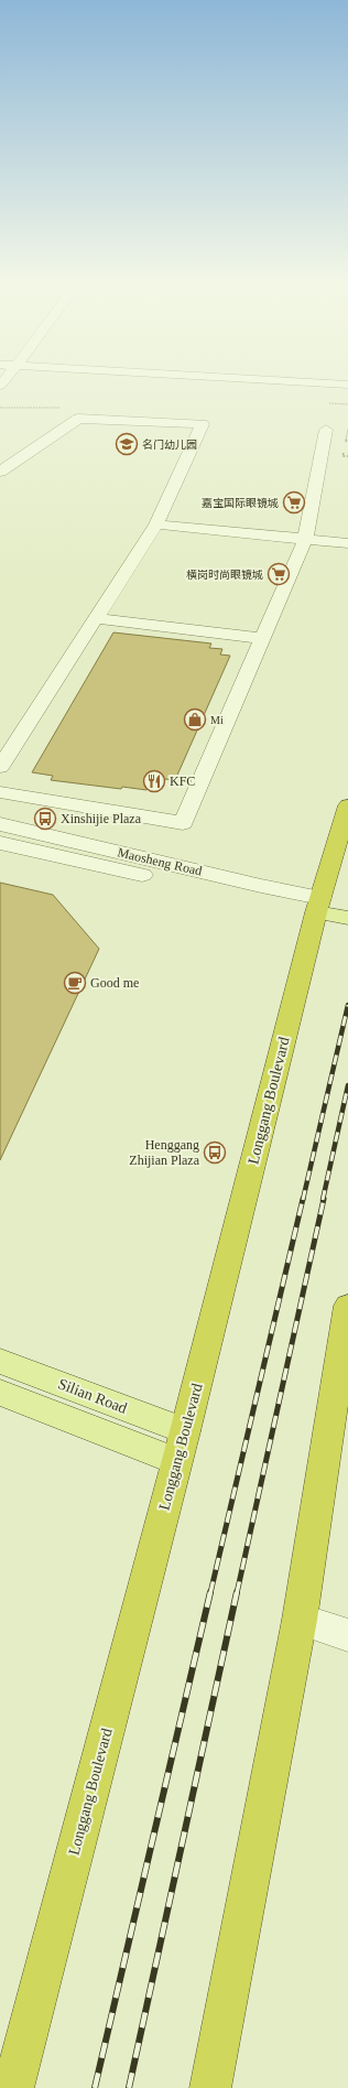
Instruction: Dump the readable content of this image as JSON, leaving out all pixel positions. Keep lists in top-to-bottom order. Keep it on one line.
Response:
{"streets":{"highway":["Longgang Boulevard"],"main road":["Silian Road"],"street":["Maosheng Road"]},"crossings":[["Maosheng Road","Longgang Boulevard"],["Longgang Boulevard","Silian Road"]],"places":{"school or university":["名门幼儿园"],"supermarket":["嘉宝国际眼镜城","横岗时尚眼镜城"],"shop":["Mi"],"restaurant":["KFC"],"bus stop":["Xinshijie Plaza","Henggang Zhijian Plaza"],"cafe":["Good me"]}}
